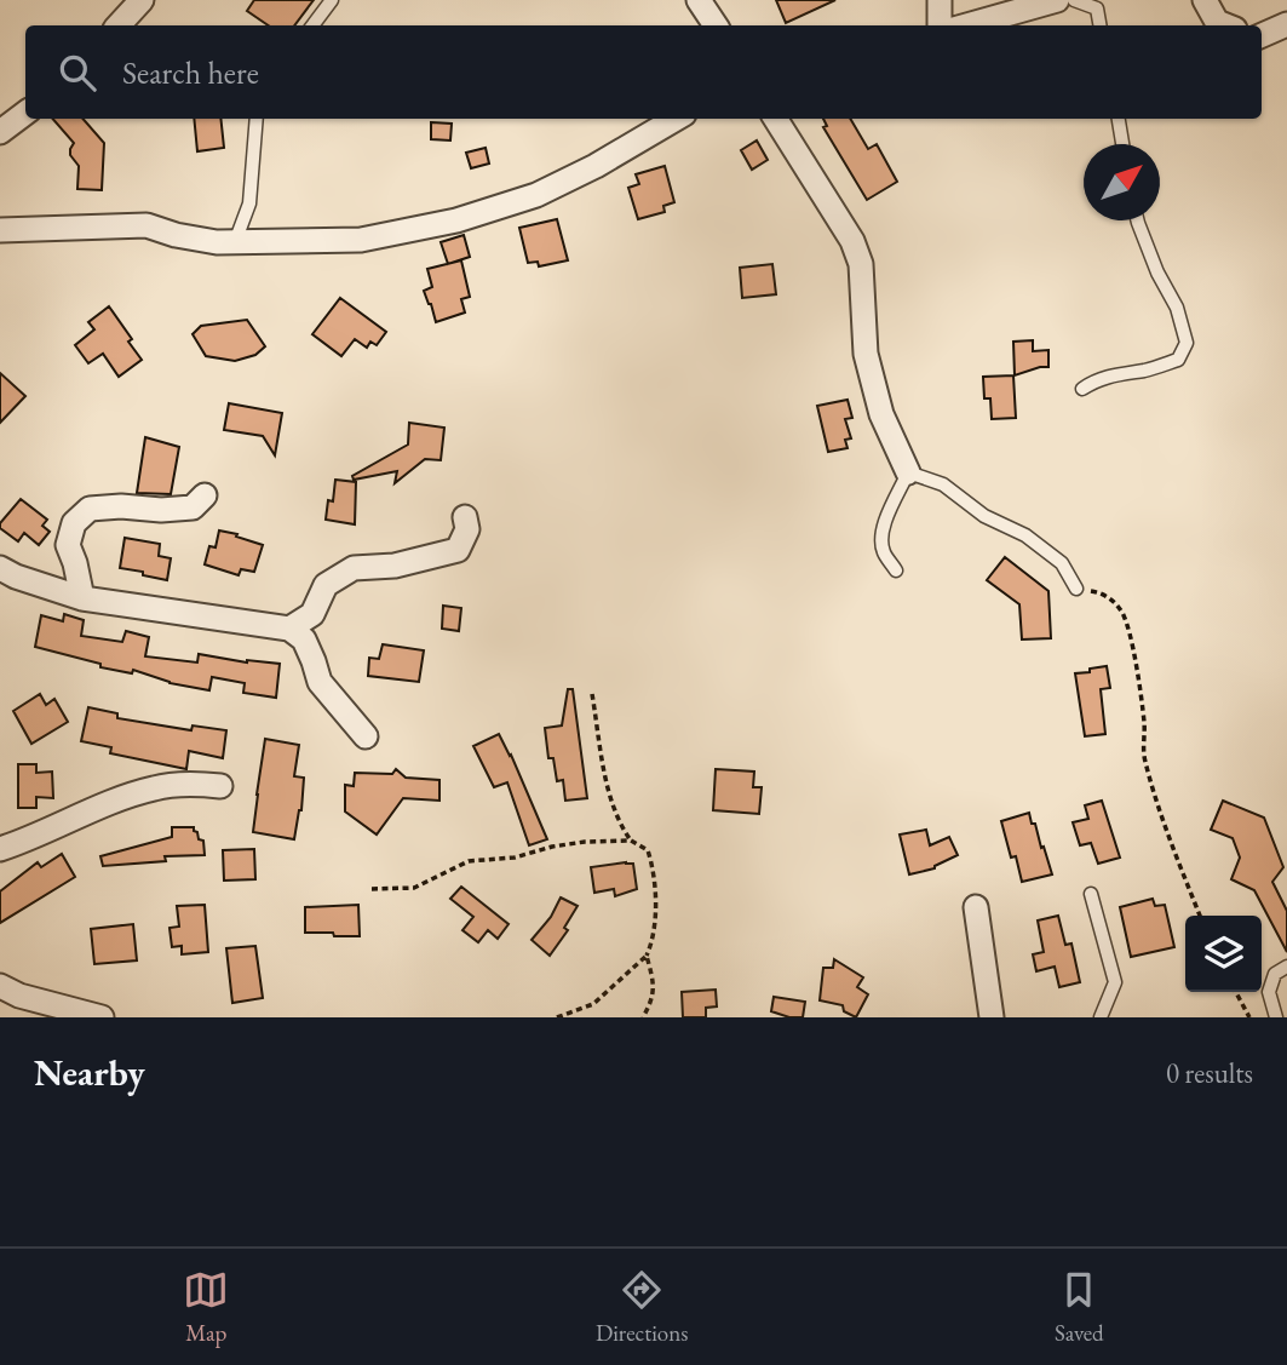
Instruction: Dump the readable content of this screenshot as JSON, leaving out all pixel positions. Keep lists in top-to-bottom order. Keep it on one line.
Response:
{"north":"top right","page":{"search":"Search here","heading":["Nearby","0 results"],"nav":["Map","Directions","Saved"]}}
